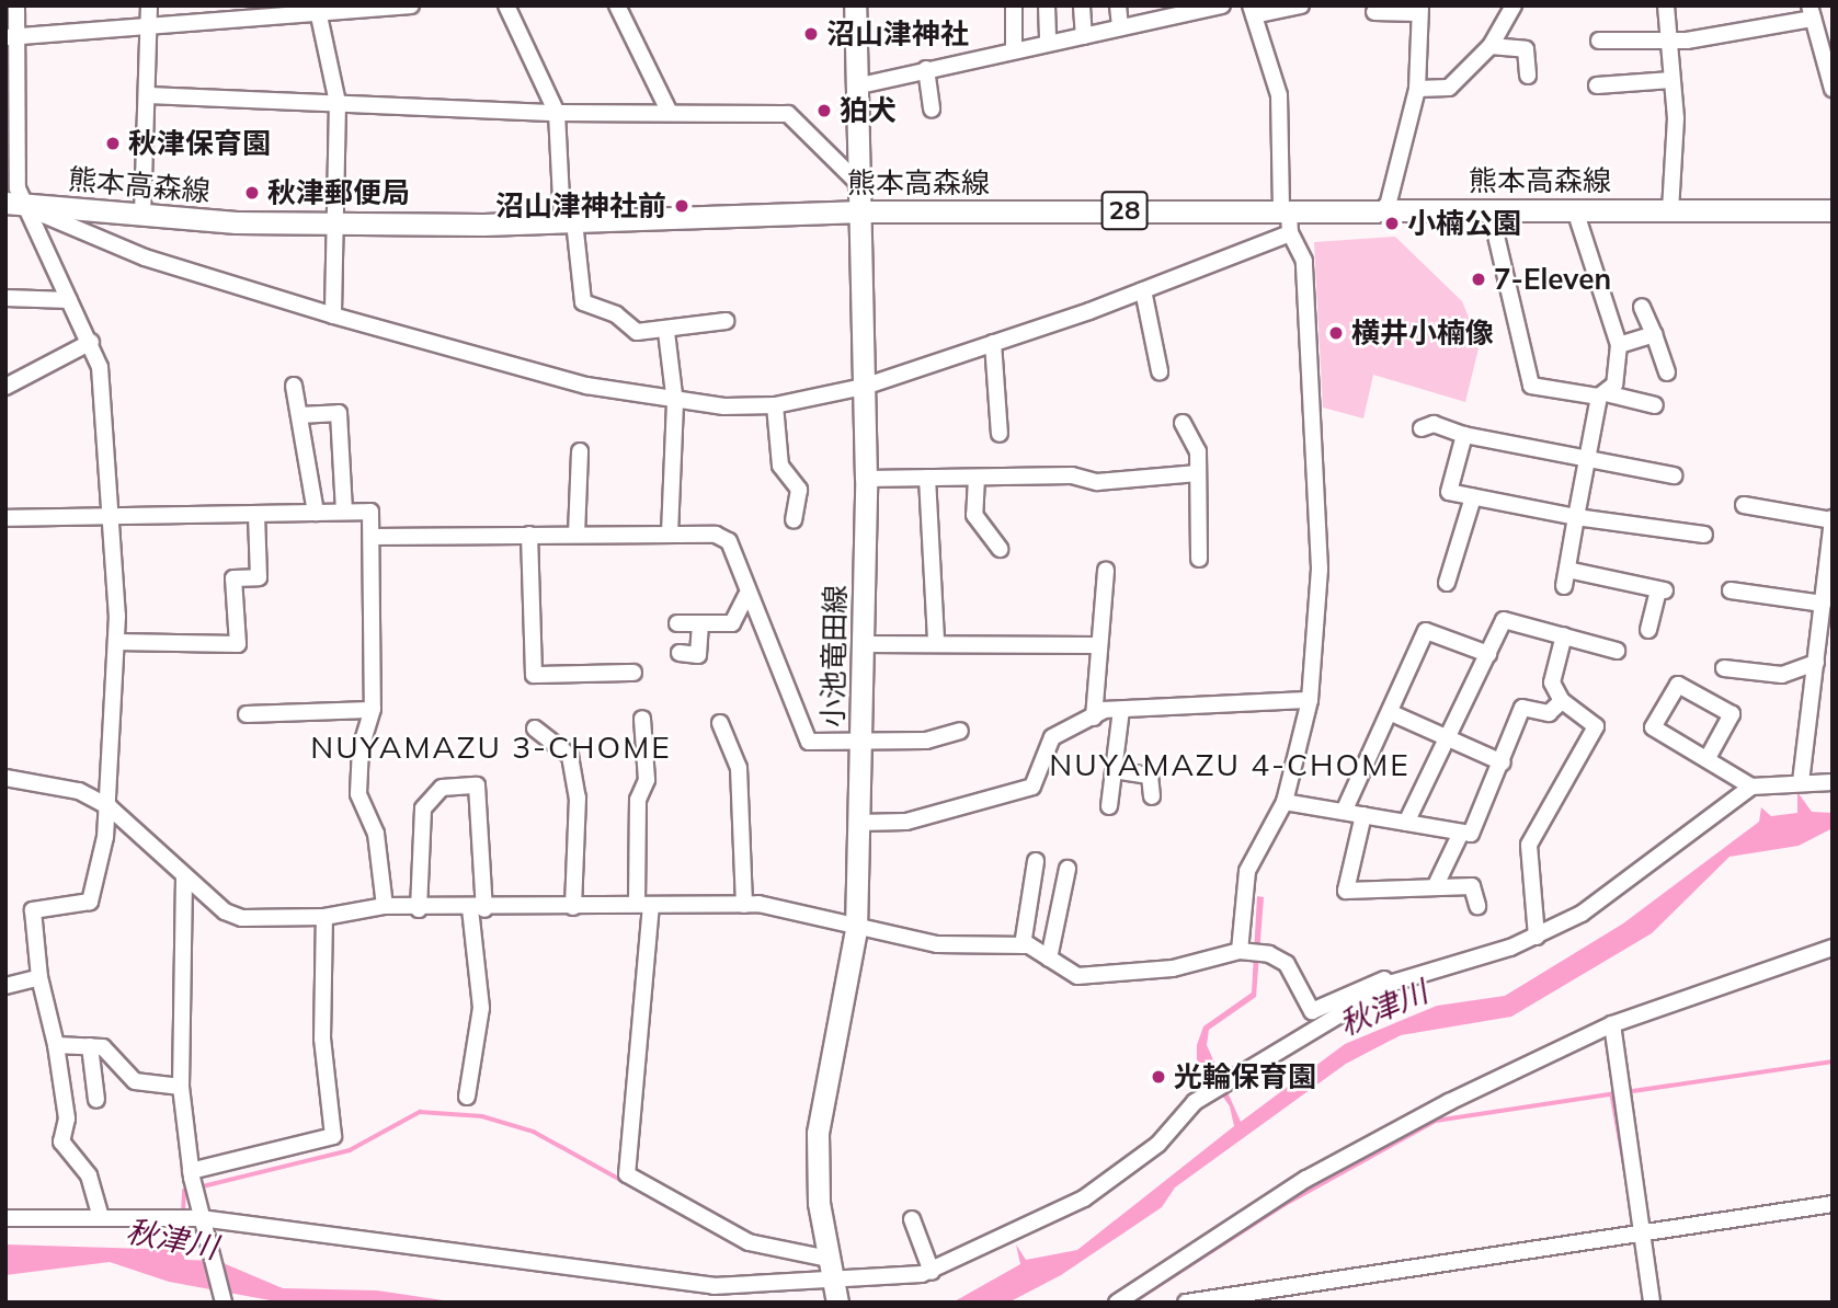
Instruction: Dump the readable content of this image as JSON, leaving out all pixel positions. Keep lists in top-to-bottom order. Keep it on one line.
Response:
{"streets":{"main road":["熊本高森線","28","小池竜田線"]},"crossings":[["熊本高森線","小池竜田線"]],"districts":["NUYAMAZU 3-CHOME","NUYAMAZU 4-CHOME"],"water":["秋津川"],"places":["沼山津神社","狛犬","秋津保育園","秋津郵便局","沼山津神社前","小楠公園","7-Eleven","横井小楠像","光輪保育園"]}
